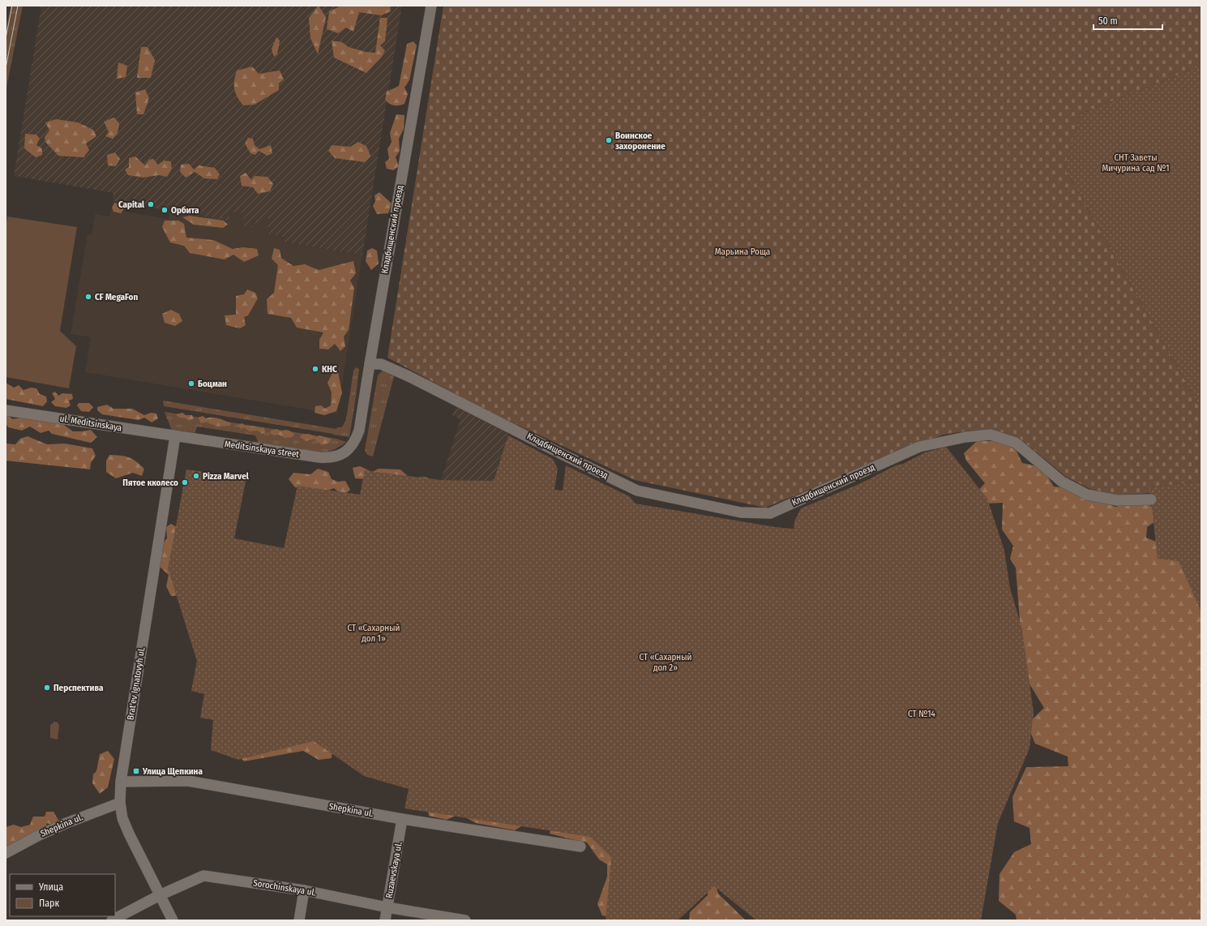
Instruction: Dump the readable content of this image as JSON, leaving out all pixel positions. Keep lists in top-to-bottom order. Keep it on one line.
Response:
{"streets":{"street":["Кладбищенский проезд","ul. Meditsinskaya","Meditsinskaya street","Brat'ev Ignatovyh ul.","Shepkina ul.","Ruzaevskaya ul.","Sorochinskaya ul."]},"crossings":[["Кладбищенский проезд","Meditsinskaya street"],["ul. Meditsinskaya","Meditsinskaya street"],["ul. Meditsinskaya","Brat'ev Ignatovyh ul."],["Meditsinskaya street","Brat'ev Ignatovyh ul."],["Brat'ev Ignatovyh ul.","Shepkina ul."],["Brat'ev Ignatovyh ul.","Sorochinskaya ul."],["Shepkina ul.","Ruzaevskaya ul."],["Ruzaevskaya ul.","Sorochinskaya ul."]],"parks":["СНТ Заветы Мичурина сад №1","Марьина Роща","СТ «Сахарный дол 1»","СТ «Сахарный дол 2»","СТ №14"],"places":{"other":["Воинское захоронение","Capital","Орбита","CF MegaFon","КНС","Боцман","Pizza Marvel","Пятое кколесо","Перспектива"],"transit":["Улица Щепкина"]},"legend":["Улица","Парк"],"scale_bar":"50 m"}
